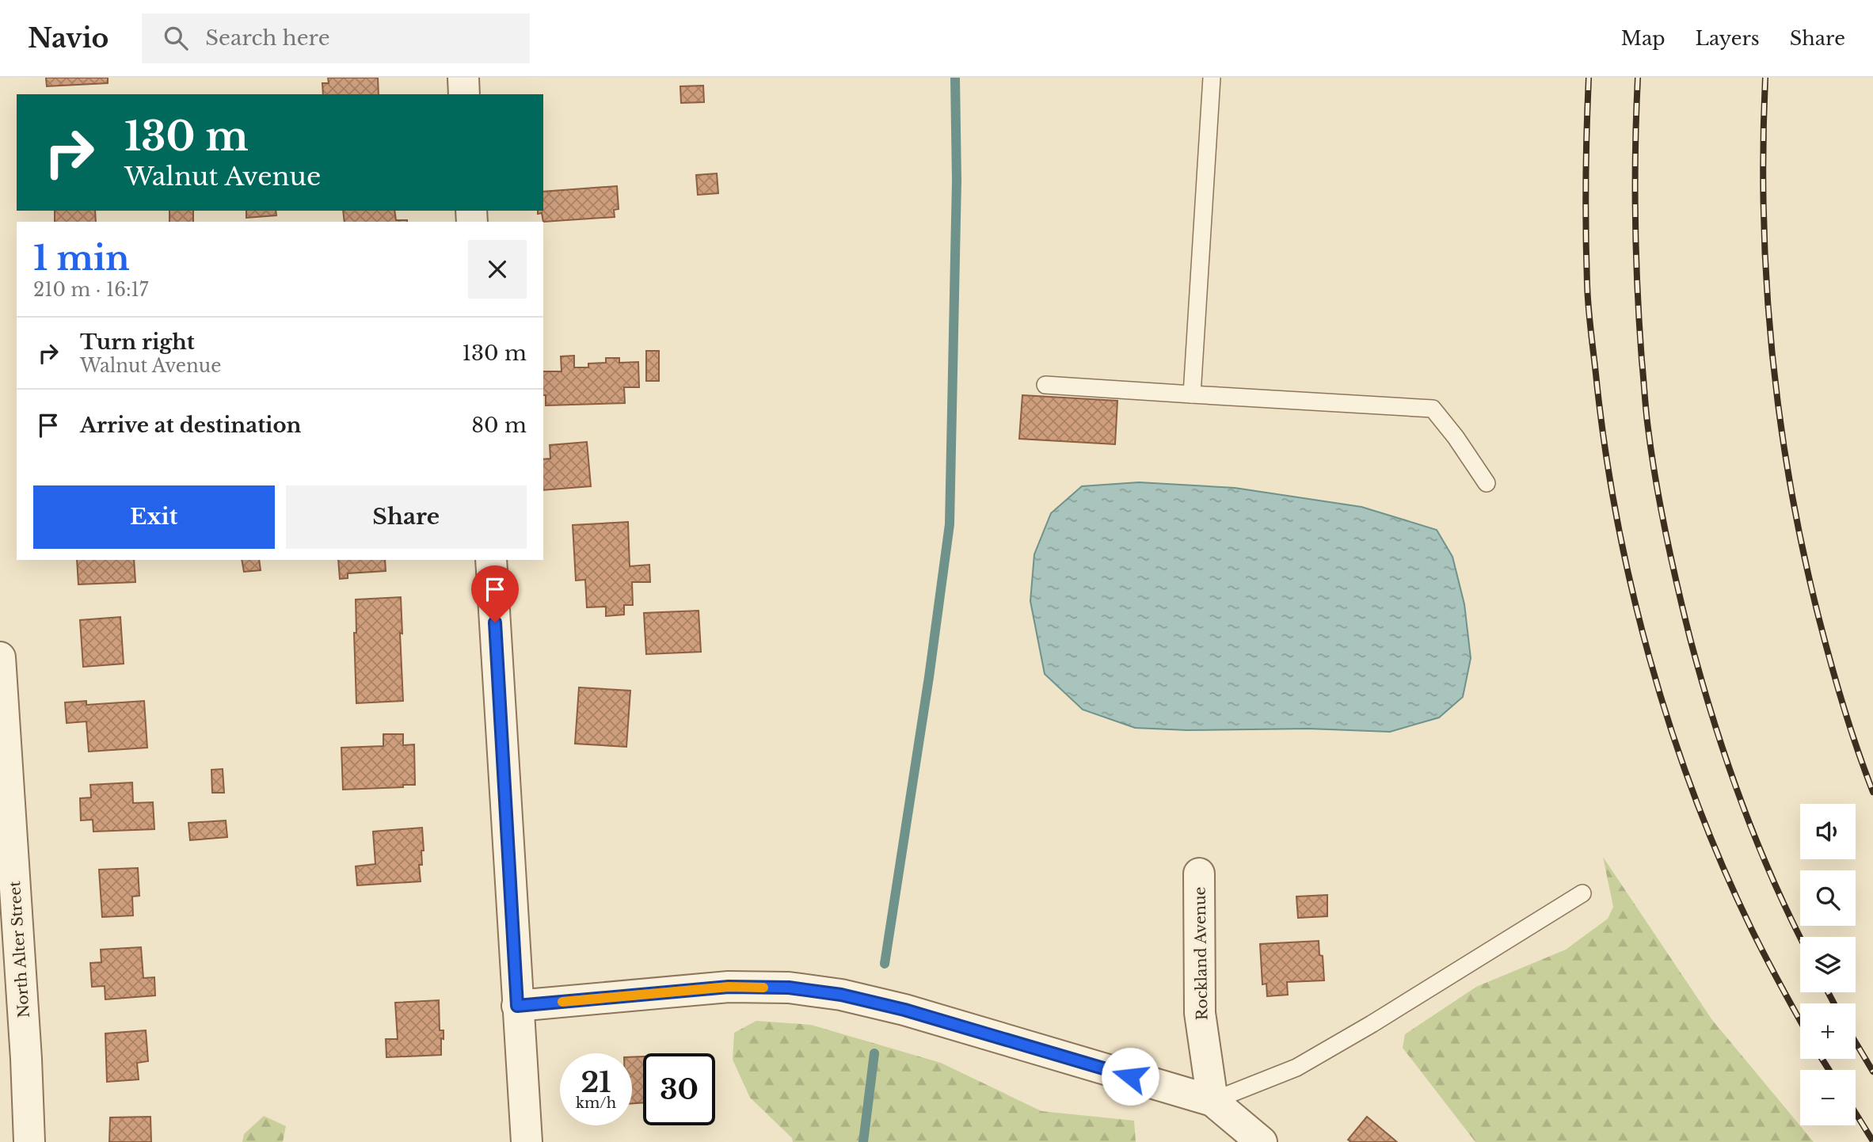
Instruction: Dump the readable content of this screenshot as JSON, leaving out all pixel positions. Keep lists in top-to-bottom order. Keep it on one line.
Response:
{"streets":{"street":["North Alter Street","Rockland Avenue"]},"page":{"header":"Navio","search":"Search here","nav":["Map","Layers","Share"],"turn":["130 m","Walnut Avenue"],"heading":["1 min","210 m · 16:17"],"list":[{"name":"Turn right","note":"Walnut Avenue","value":"130 m"},{"name":"Arrive at destination","value":"80 m"}],"buttons":["Exit","Share"],"map_buttons":["+","−"],"speed":"21 km/h","limit":"30"}}
